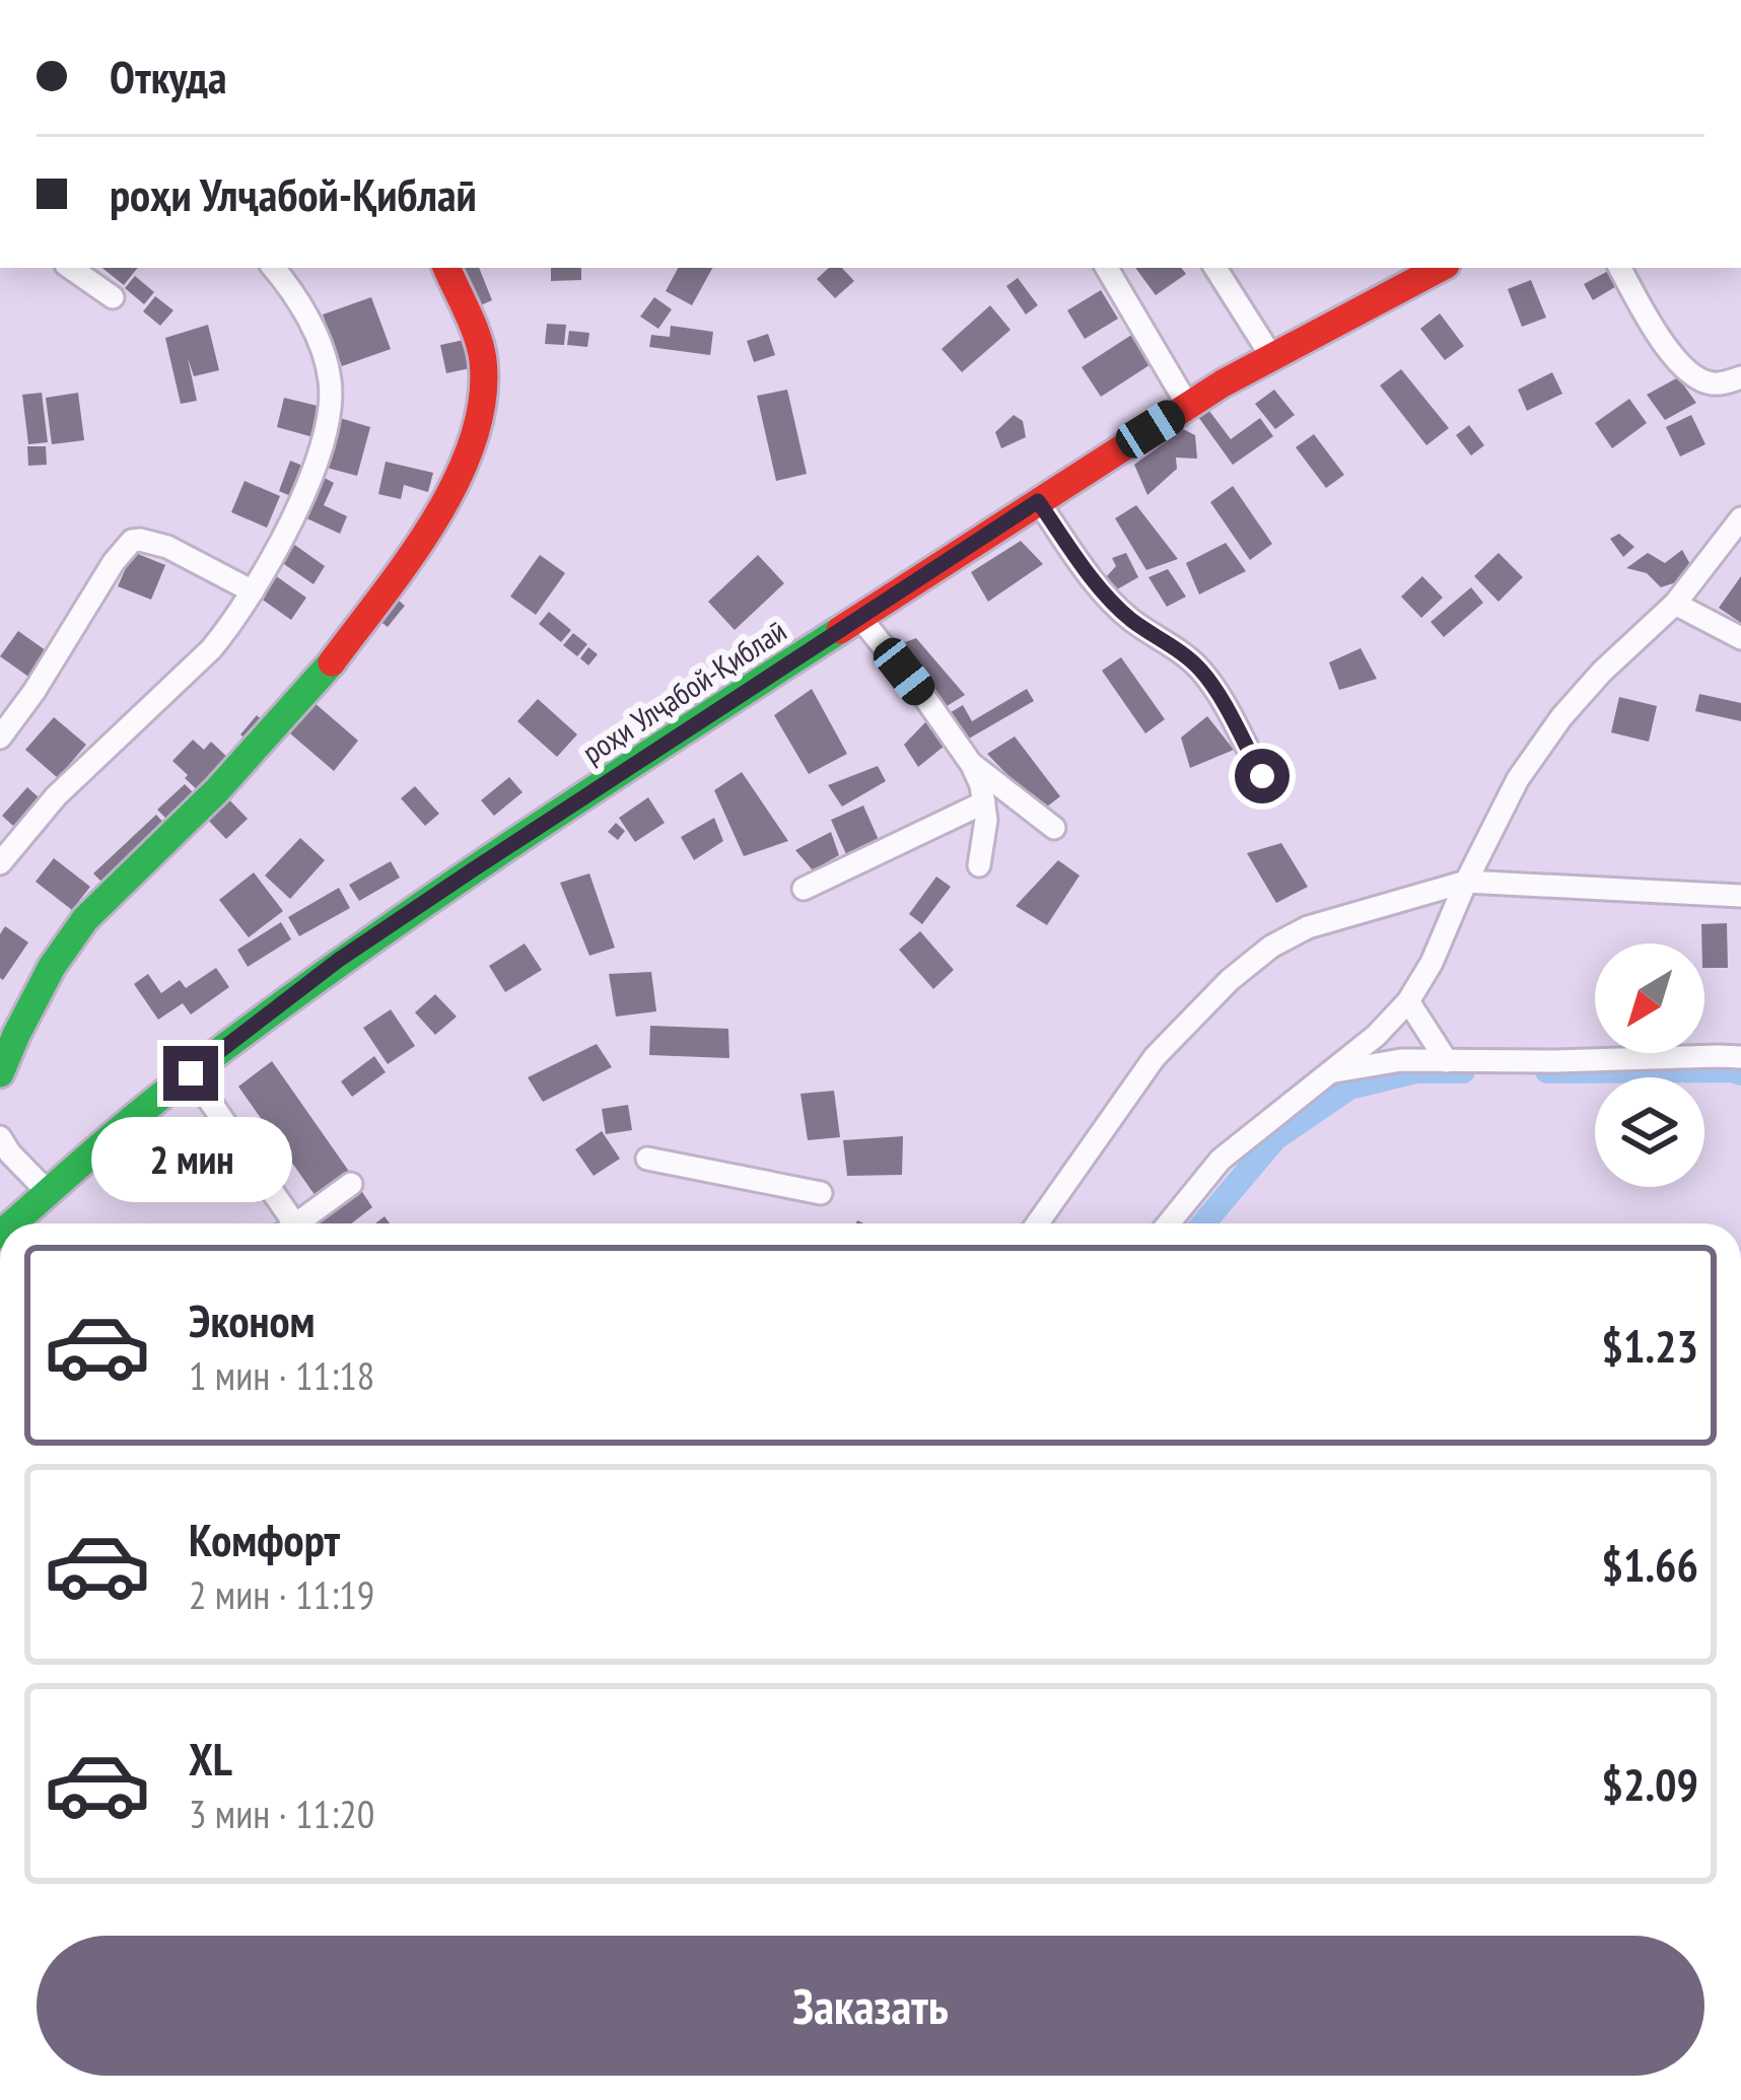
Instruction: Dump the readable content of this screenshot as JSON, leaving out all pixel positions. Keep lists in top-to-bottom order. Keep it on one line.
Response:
{"streets":{"street":["роҳи Улҷабой-Қиблаӣ"]},"north":"bottom left","page":{"banner":["Откуда","роҳи Улҷабой-Қиблаӣ"],"bubble":"2 мин","list":[{"name":"Эконом","note":"1 мин · 11:18","value":"$1.23"},{"name":"Комфорт","note":"2 мин · 11:19","value":"$1.66"},{"name":"XL","note":"3 мин · 11:20","value":"$2.09"}],"buttons":"Заказать"}}
